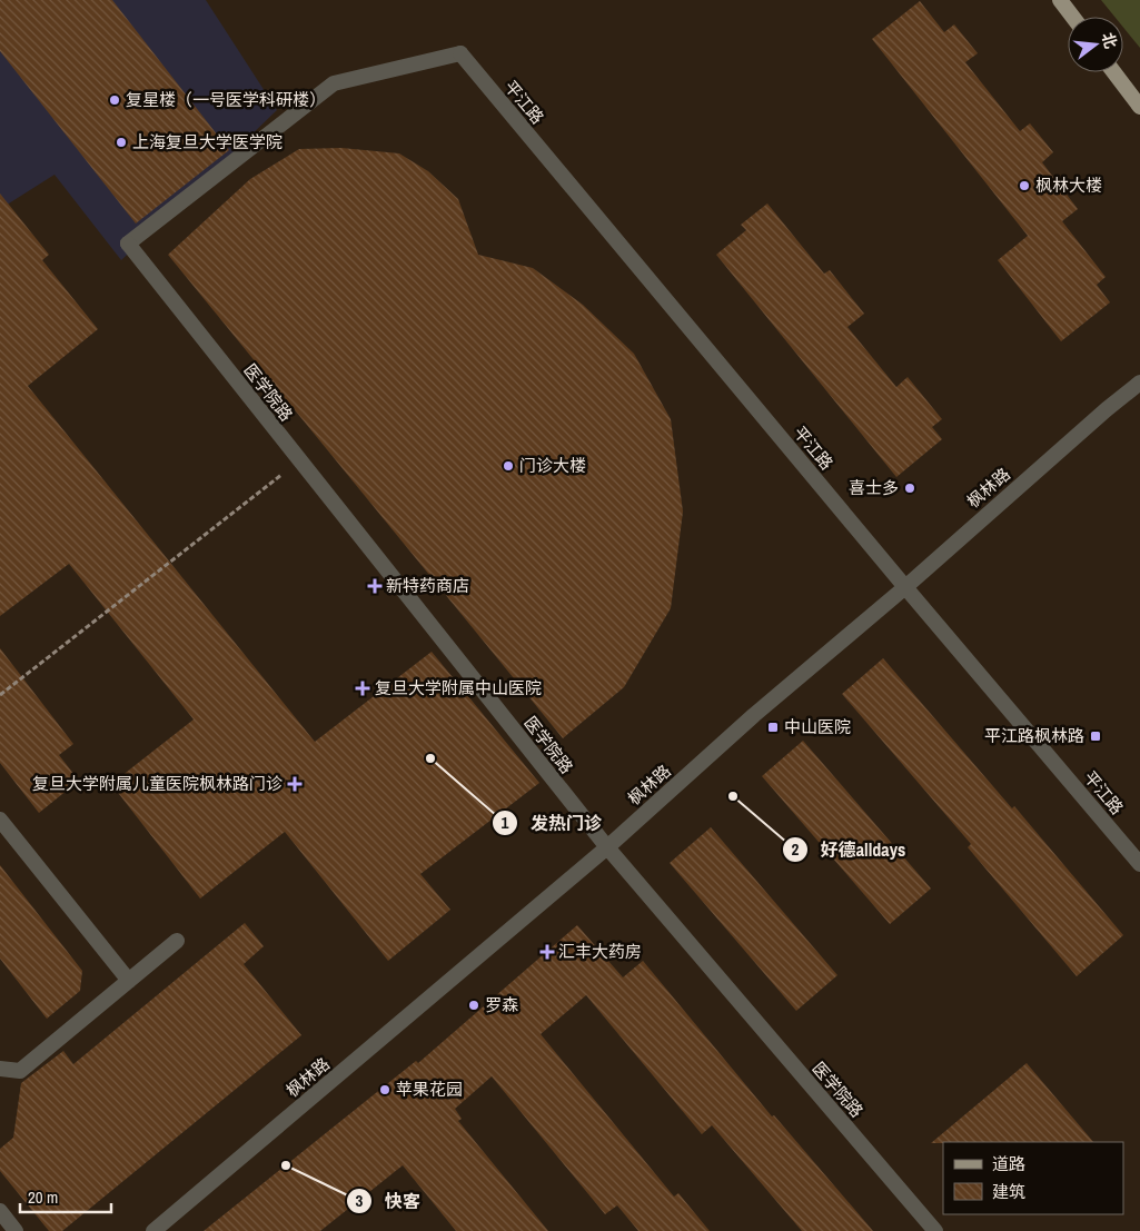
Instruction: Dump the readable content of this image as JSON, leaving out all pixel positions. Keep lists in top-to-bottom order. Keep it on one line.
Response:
{"streets":{"street":["平江路","医学院路","枫林路"]},"crossings":[["平江路","医学院路"],["平江路","枫林路"],["医学院路","枫林路"]],"places":{"other":["复星楼（一号医学科研楼）","上海复旦大学医学院","枫林大楼","门诊大楼","喜士多","发热门诊","好德alldays","罗森","苹果花园","快客"],"health":["新特药商店","复旦大学附属中山医院","复旦大学附属儿童医院枫林路门诊","汇丰大药房"],"transit":["中山医院","平江路枫林路"]},"legend":["道路","建筑"],"scale_bar":"20 m","north":"right"}
